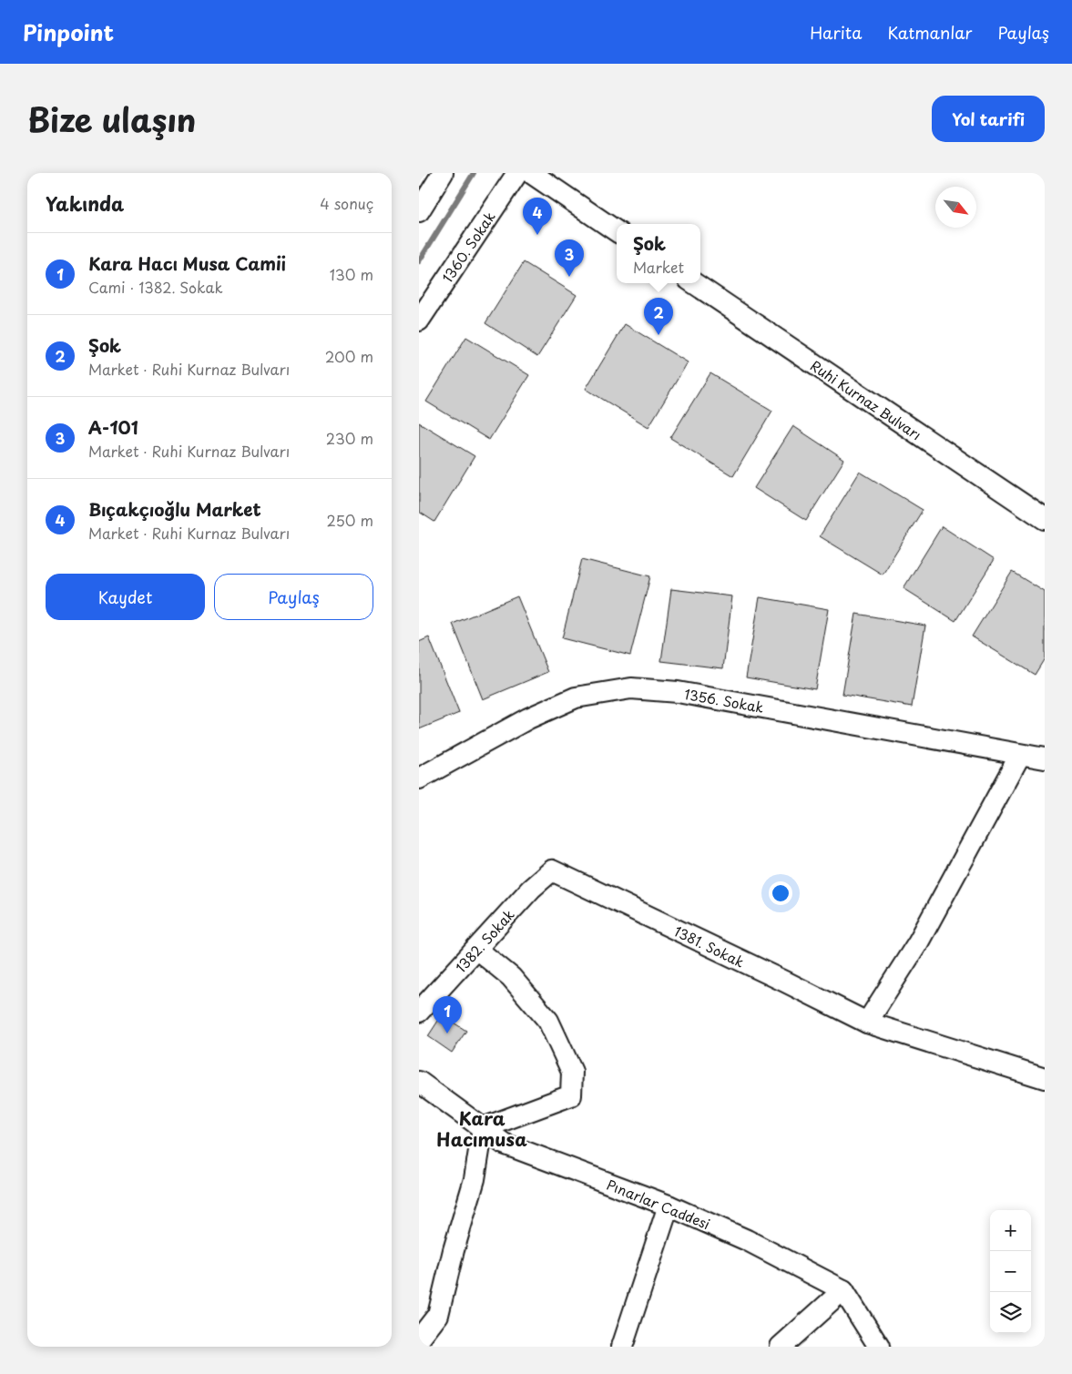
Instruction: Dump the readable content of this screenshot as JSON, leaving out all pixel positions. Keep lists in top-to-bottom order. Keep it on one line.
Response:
{"streets":{"street":["1360. Sokak","Ruhi Kurnaz Bulvarı","1356. Sokak","1382. Sokak","1381. Sokak","Pınarlar Caddesi"]},"crossings":[["1382. Sokak","1381. Sokak"]],"districts":["Kara Hacımusa"],"north":"bottom right","page":{"header":"Pinpoint","nav":["Harita","Katmanlar","Paylaş"],"title":"Bize ulaşın","buttons":["Yol tarifi",["Kaydet","Paylaş"]],"heading":["Yakında","4 sonuç"],"pins":["4","3","2","1"],"popup":["Şok","Market"],"list":[{"mark":"1","name":"Kara Hacı Musa Camii","note":"Cami · 1382. Sokak","value":"130 m"},{"mark":"2","name":"Şok","note":"Market · Ruhi Kurnaz Bulvarı","value":"200 m"},{"mark":"3","name":"A-101","note":"Market · Ruhi Kurnaz Bulvarı","value":"230 m"},{"mark":"4","name":"Bıçakçıoğlu Market","note":"Market · Ruhi Kurnaz Bulvarı","value":"250 m"}],"map_buttons":["+","−"]}}
